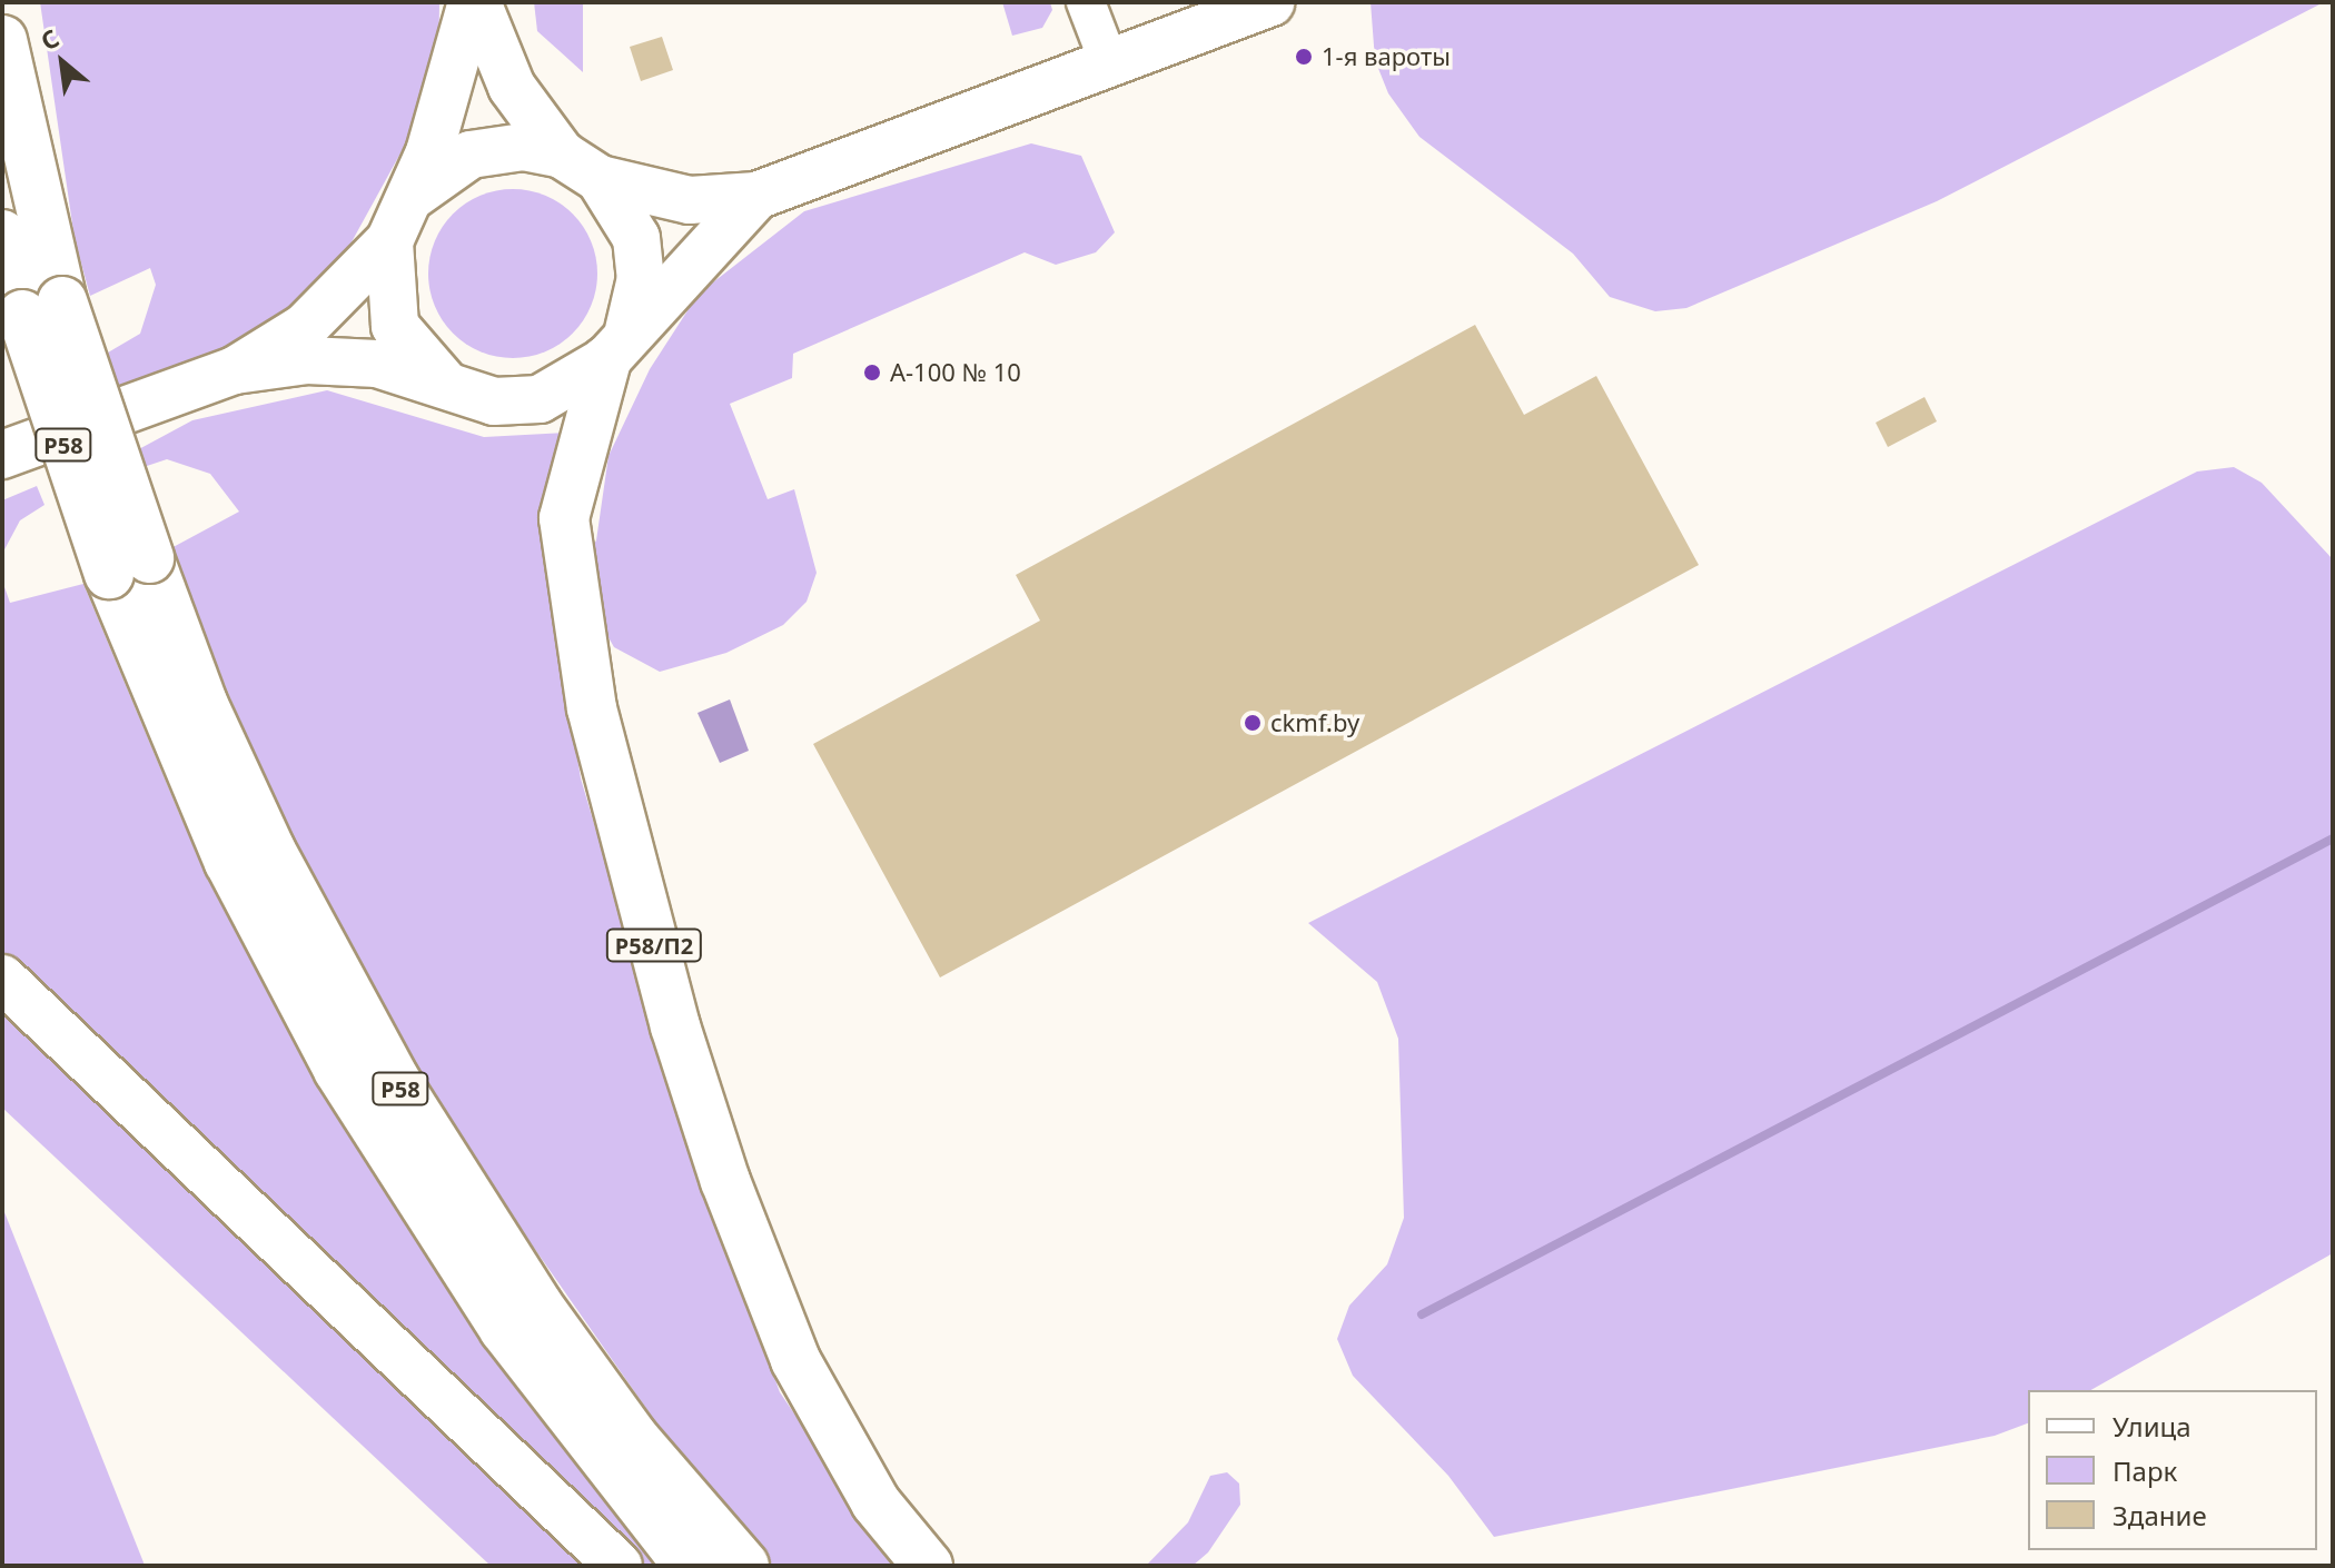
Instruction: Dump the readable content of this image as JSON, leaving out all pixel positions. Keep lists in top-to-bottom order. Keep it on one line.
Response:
{"streets":{"highway":["Р58","Р58/П2"]},"places":["1-я вароты","А-100 № 10","ckmf.by"],"legend":["Улица","Парк","Здание"],"north":"top left"}
